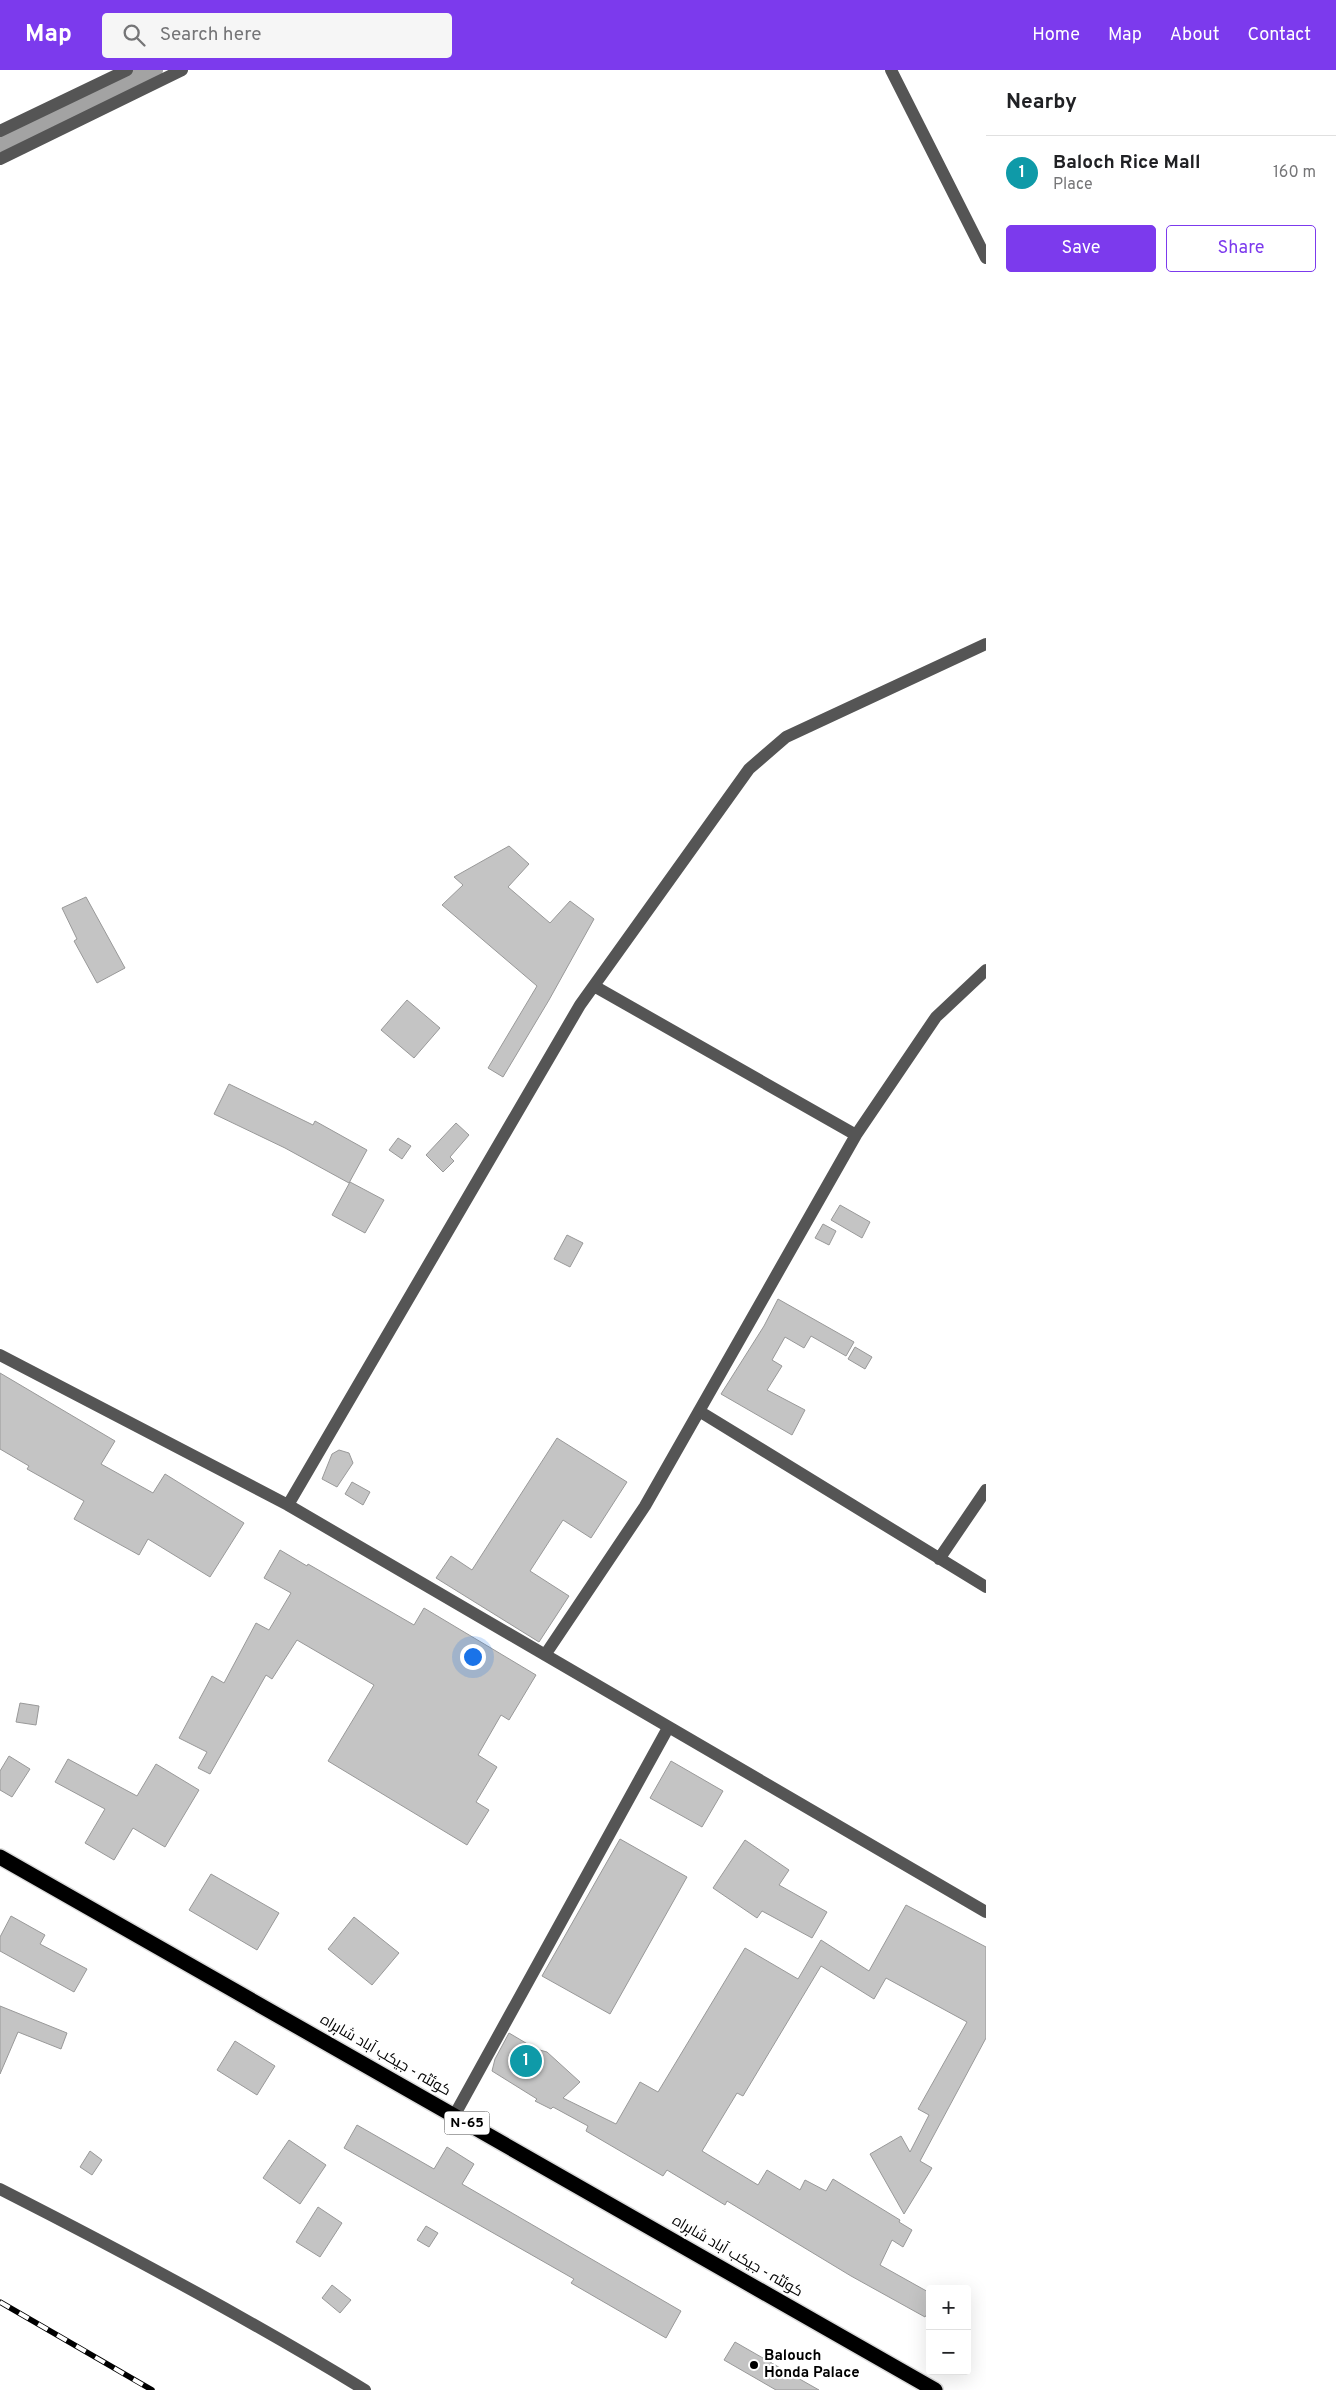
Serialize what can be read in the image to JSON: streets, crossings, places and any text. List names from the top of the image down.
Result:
{
  "streets": {
    "highway": ["کوئٹہ - جیکب آباد شاہراہ", "N-65"]
  },
  "places": ["Balouch Honda Palace"],
  "page": {
    "header": "Map",
    "search": "Search here",
    "nav": [
      "Home",
      "Map",
      "About",
      "Contact"
    ],
    "heading": "Nearby",
    "list": [
      {
        "mark": "1",
        "name": "Baloch Rice Mall",
        "note": "Place",
        "value": "160 m"
      }
    ],
    "buttons": ["Save", "Share"],
    "pins": "1",
    "map_buttons": ["+", "−"]
  }
}
